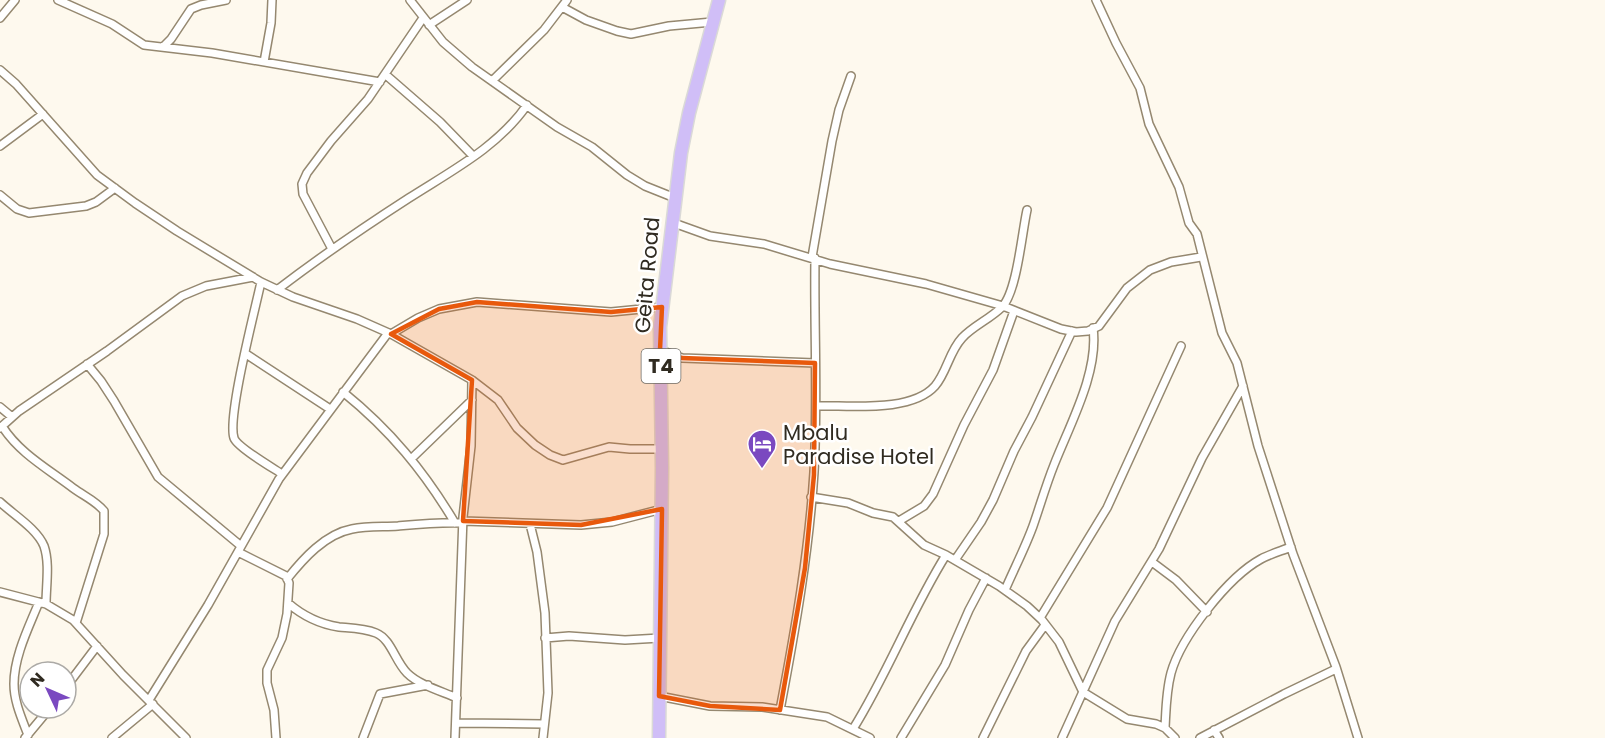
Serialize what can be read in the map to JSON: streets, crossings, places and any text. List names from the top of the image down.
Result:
{
  "streets": {
    "highway": ["Geita Road", "T4"]
  },
  "places": {
    "hotel": ["Mbalu Paradise Hotel"]
  },
  "north": "top left"
}
